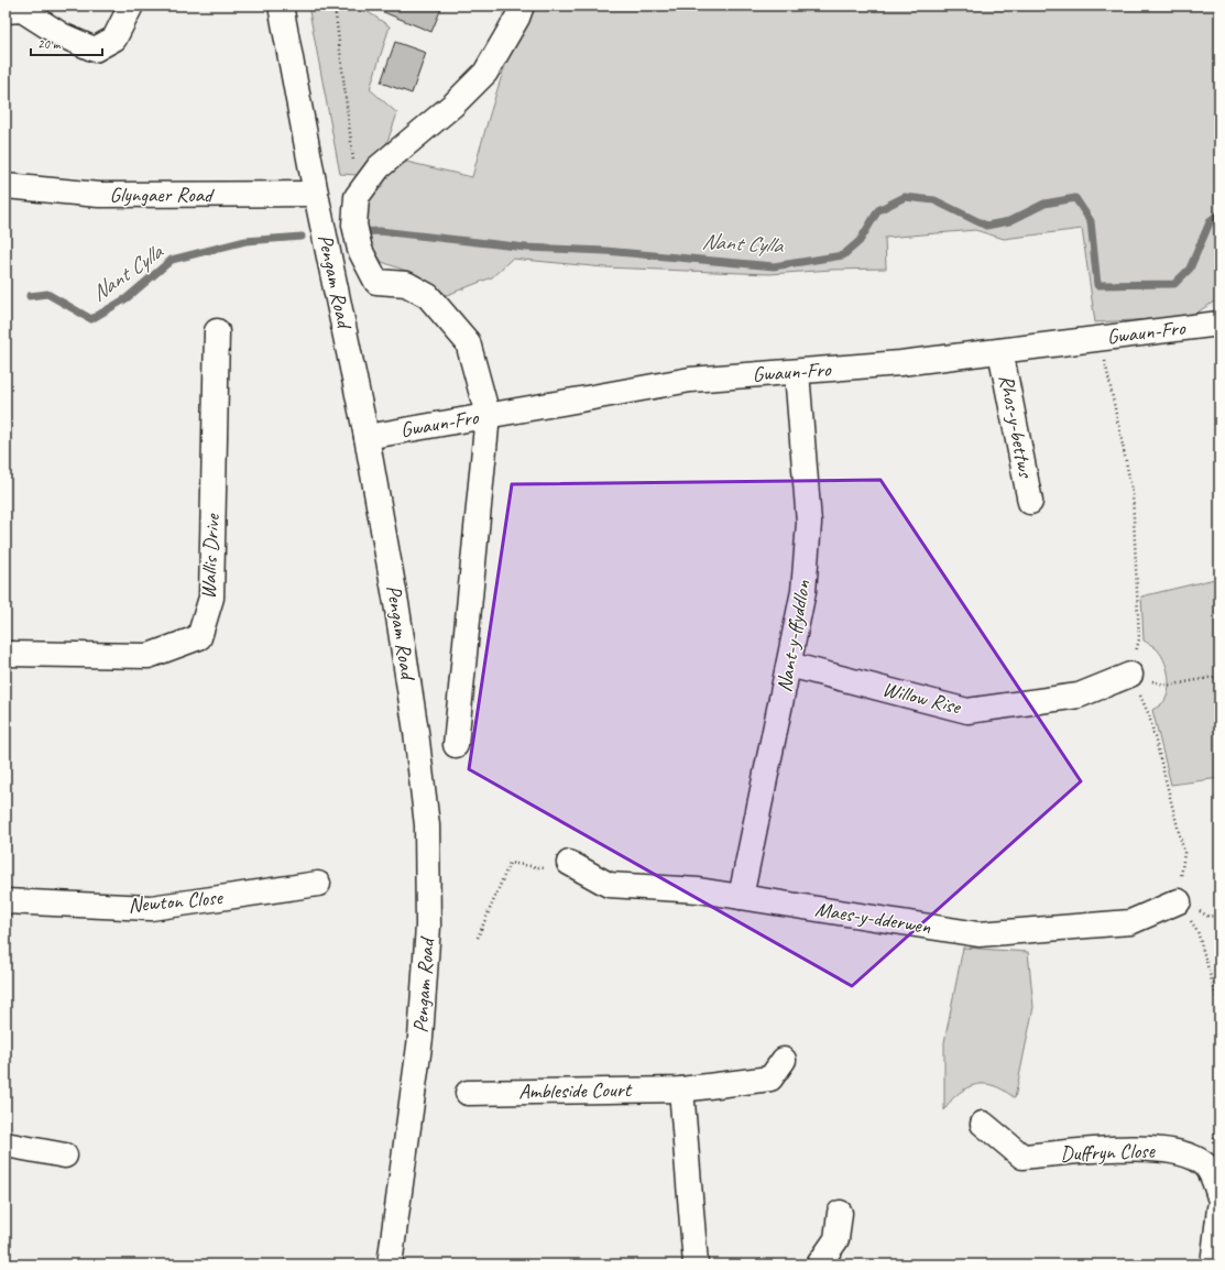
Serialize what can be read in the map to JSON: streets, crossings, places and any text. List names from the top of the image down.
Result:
{
  "streets": {
    "street": [
      "Glyngaer Road",
      "Pengam Road",
      "Gwaun-Fro",
      "Rhos-y-bettws",
      "Wallis Drive",
      "Nant-y-ffyddlon",
      "Willow Rise",
      "Newton Close",
      "Maes-y-dderwen",
      "Ambleside Court",
      "Duffryn Close"
    ]
  },
  "crossings": [
    ["Glyngaer Road", "Pengam Road"],
    ["Pengam Road", "Gwaun-Fro"],
    ["Gwaun-Fro", "Rhos-y-bettws"],
    ["Gwaun-Fro", "Nant-y-ffyddlon"],
    ["Nant-y-ffyddlon", "Willow Rise"],
    ["Nant-y-ffyddlon", "Maes-y-dderwen"]
  ],
  "water": ["Nant Cylla"],
  "scale_bar": "20 m"
}
